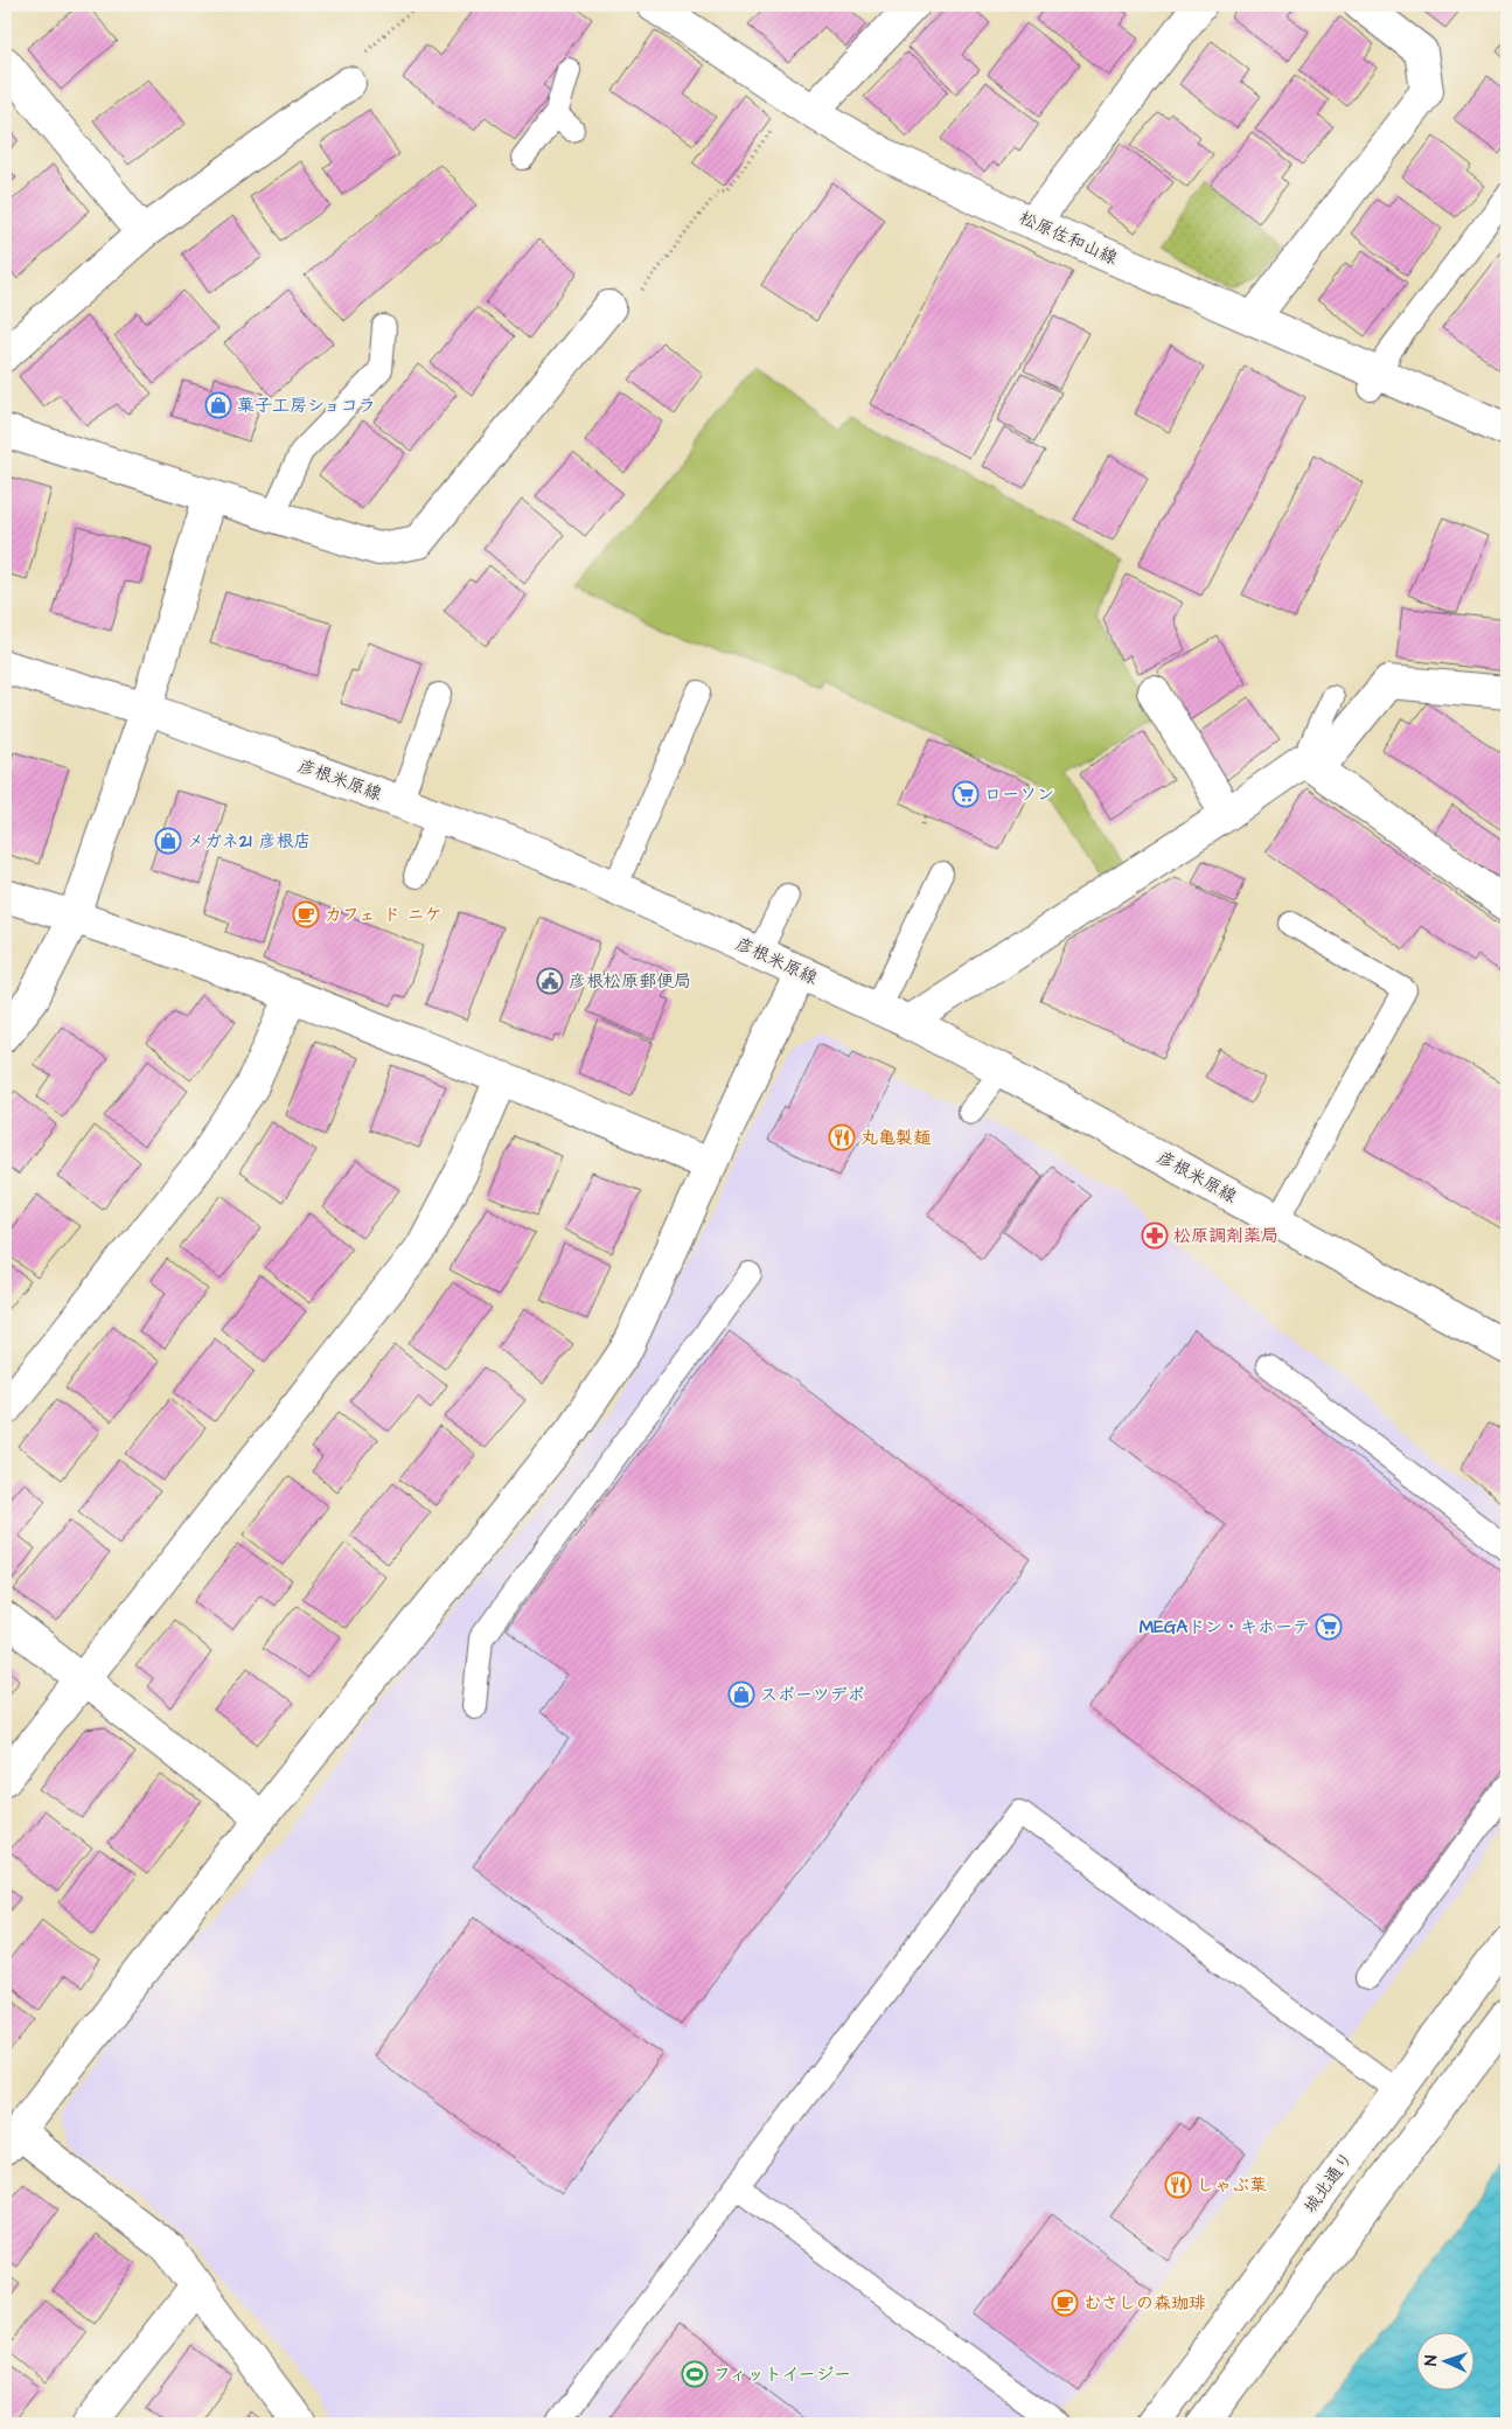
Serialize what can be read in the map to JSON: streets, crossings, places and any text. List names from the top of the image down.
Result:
{
  "streets": {
    "street": ["松原佐和山線", "彦根米原線", "城北通り"]
  },
  "places": {
    "shop": ["菓子工房ショコラ", "メガネ21 彦根店", "スポーツデポ"],
    "supermarket": ["ローソン", "MEGAドン・キホーテ"],
    "cafe": ["カフェ ド ニケ", "むさしの森珈琲"],
    "public building": ["彦根松原郵便局"],
    "restaurant": ["丸亀製麺", "しゃぶ葉"],
    "pharmacy": ["松原調剤薬局"],
    "sports": ["フィットイージー"]
  },
  "north": "left"
}
